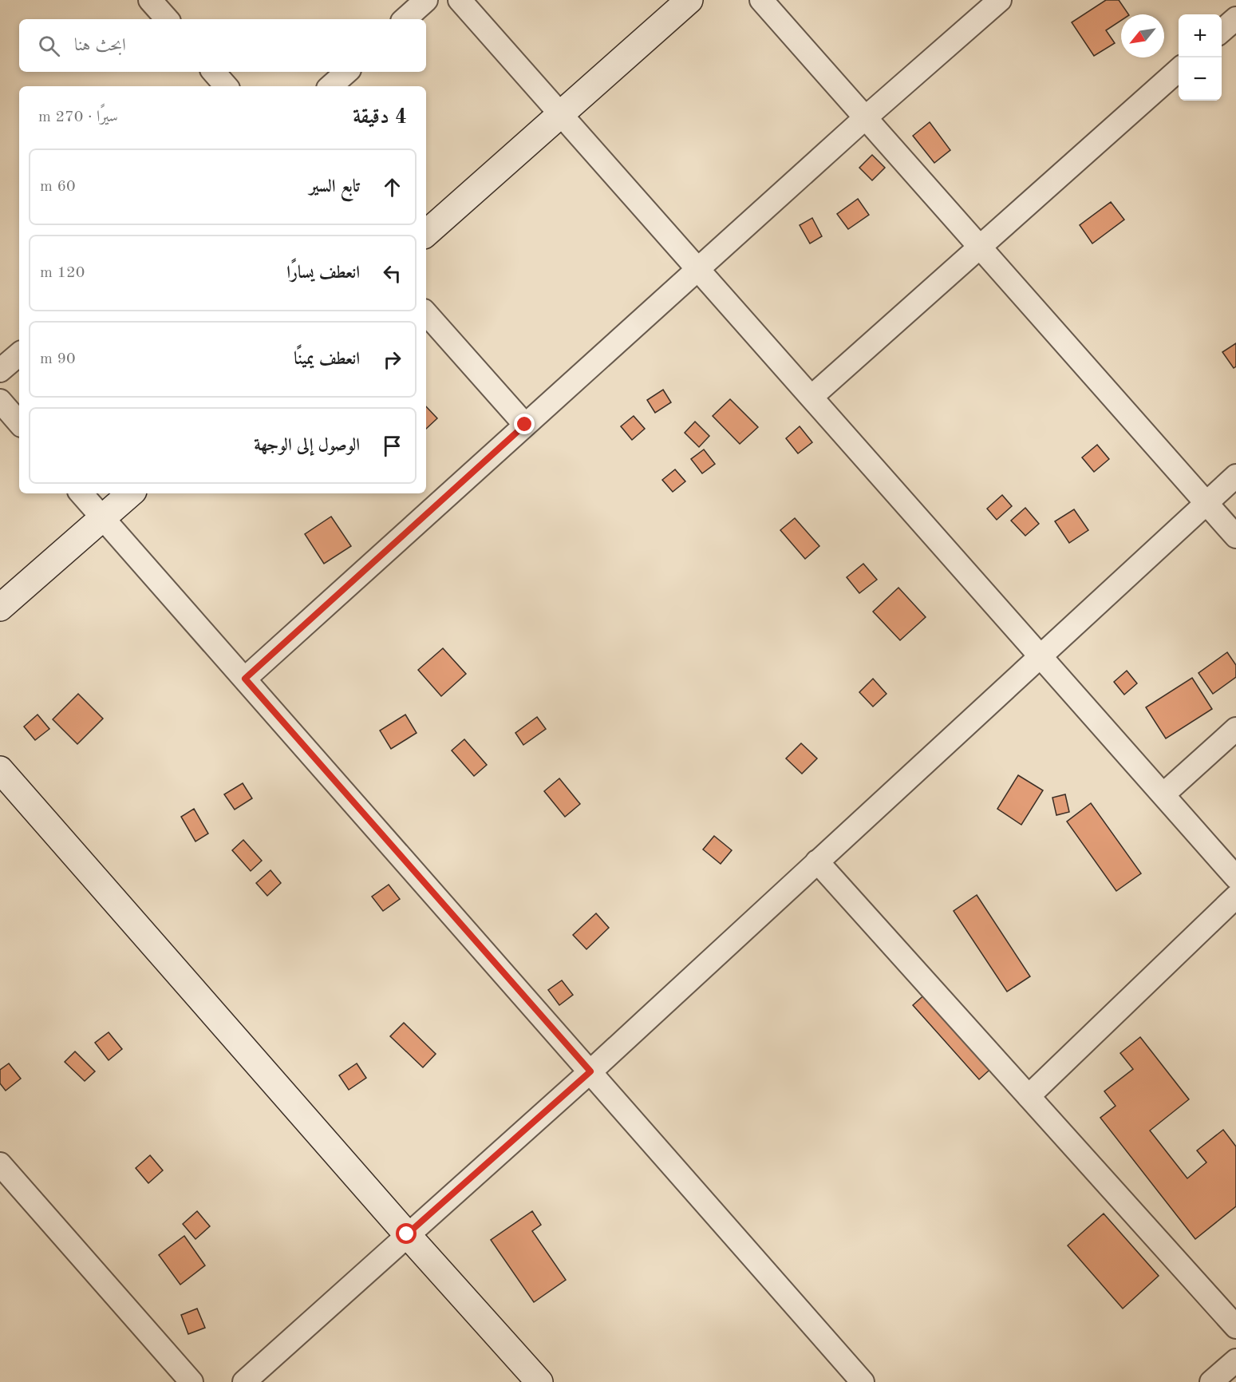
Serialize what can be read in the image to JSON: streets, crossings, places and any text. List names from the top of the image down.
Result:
{
  "north": "bottom left",
  "page": {
    "map_buttons": ["+", "−"],
    "search": "ابحث هنا",
    "heading": ["4 دقيقة", "سيرًا · 270 m"],
    "list": [
      ["تابع السير", "60 m"],
      ["انعطف يسارًا", "120 m"],
      ["انعطف يمينًا", "90 m"],
      "الوصول إلى الوجهة"
    ]
  }
}
